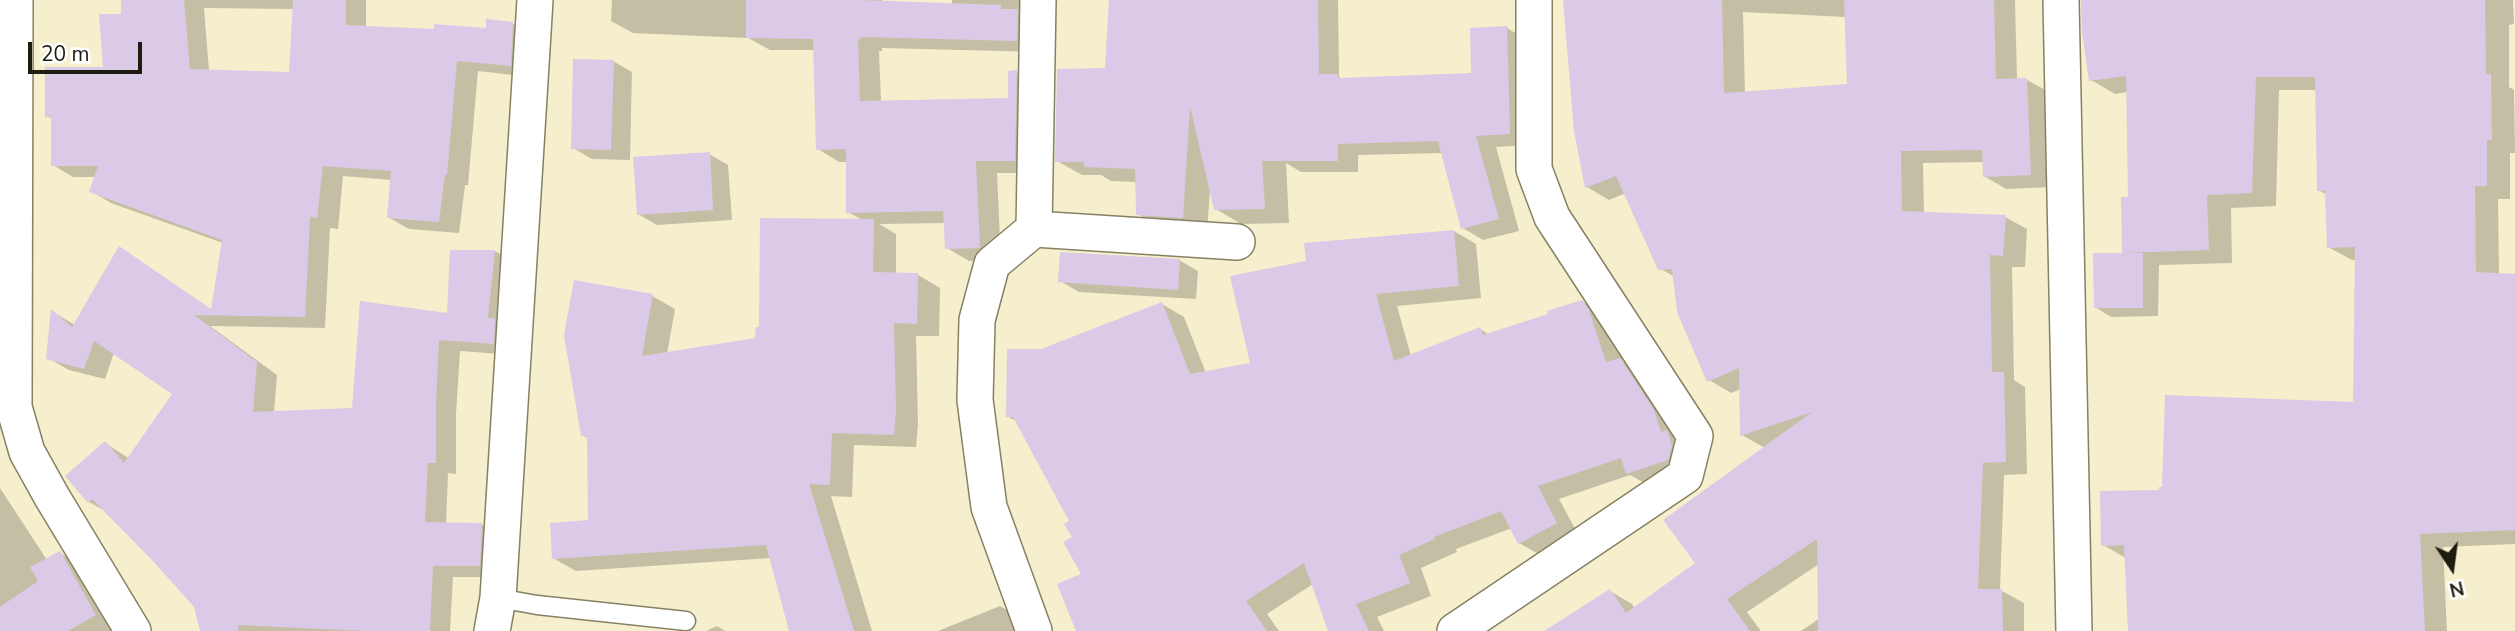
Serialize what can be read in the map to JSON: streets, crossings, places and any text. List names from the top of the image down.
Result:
{
  "scale_bar": "20 m",
  "north": "bottom"
}
